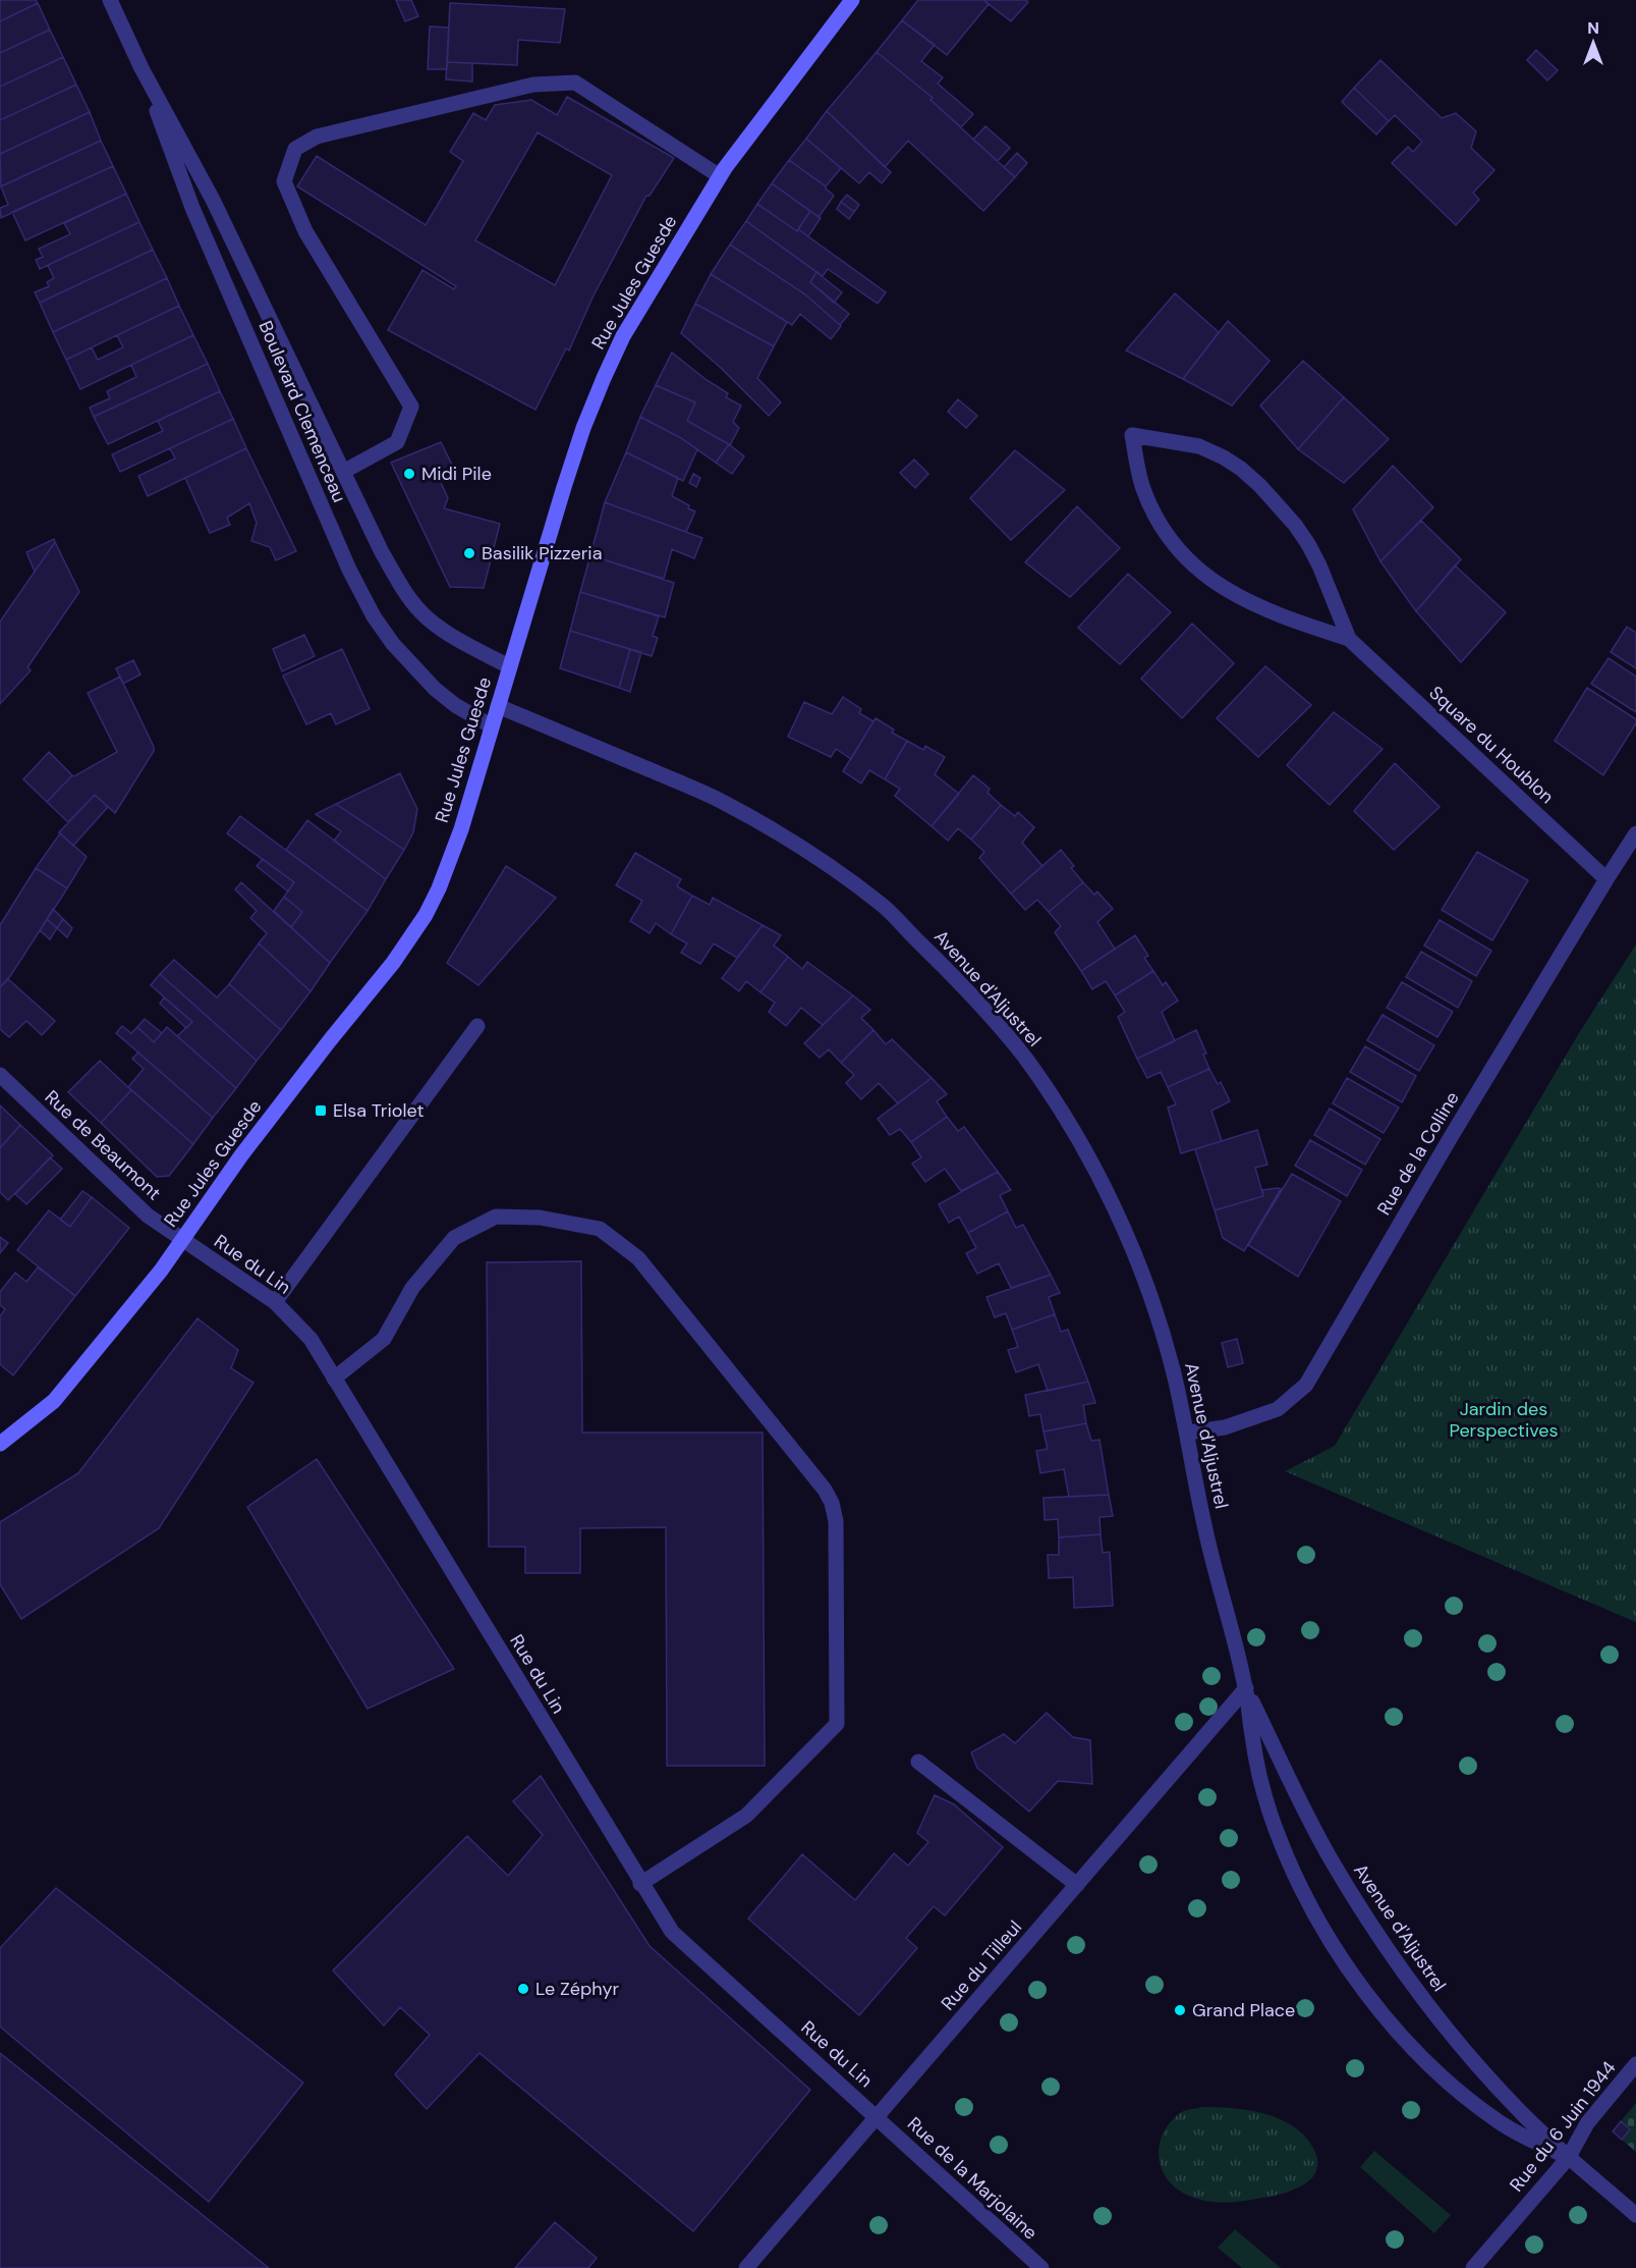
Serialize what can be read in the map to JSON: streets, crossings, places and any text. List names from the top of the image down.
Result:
{
  "streets": {
    "main road": ["Rue Jules Guesde"],
    "street": [
      "Boulevard Clemenceau",
      "Square du Houblon",
      "Avenue d'Aljustrel",
      "Rue de Beaumont",
      "Rue de la Colline",
      "Rue du Lin",
      "Rue du Tilleul",
      "Rue du 6 Juin 1944",
      "Rue de la Marjolaine"
    ]
  },
  "crossings": [
    ["Rue Jules Guesde", "Boulevard Clemenceau"],
    ["Rue Jules Guesde", "Avenue d'Aljustrel"],
    ["Rue Jules Guesde", "Rue de Beaumont"],
    ["Rue Jules Guesde", "Rue du Lin"],
    ["Square du Houblon", "Rue de la Colline"],
    ["Avenue d'Aljustrel", "Rue de la Colline"],
    ["Avenue d'Aljustrel", "Rue du Tilleul"],
    ["Avenue d'Aljustrel", "Rue du 6 Juin 1944"],
    ["Rue de Beaumont", "Rue du Lin"],
    ["Rue du Lin", "Rue du Tilleul"],
    ["Rue du Lin", "Rue de la Marjolaine"],
    ["Rue du Tilleul", "Rue de la Marjolaine"]
  ],
  "parks": ["Jardin des Perspectives"],
  "places": {
    "other": [
      "Midi Pile",
      "Basilik Pizzeria",
      "Le Zéphyr",
      "Grand Place"
    ],
    "transit": ["Elsa Triolet"]
  },
  "north": "top"
}
